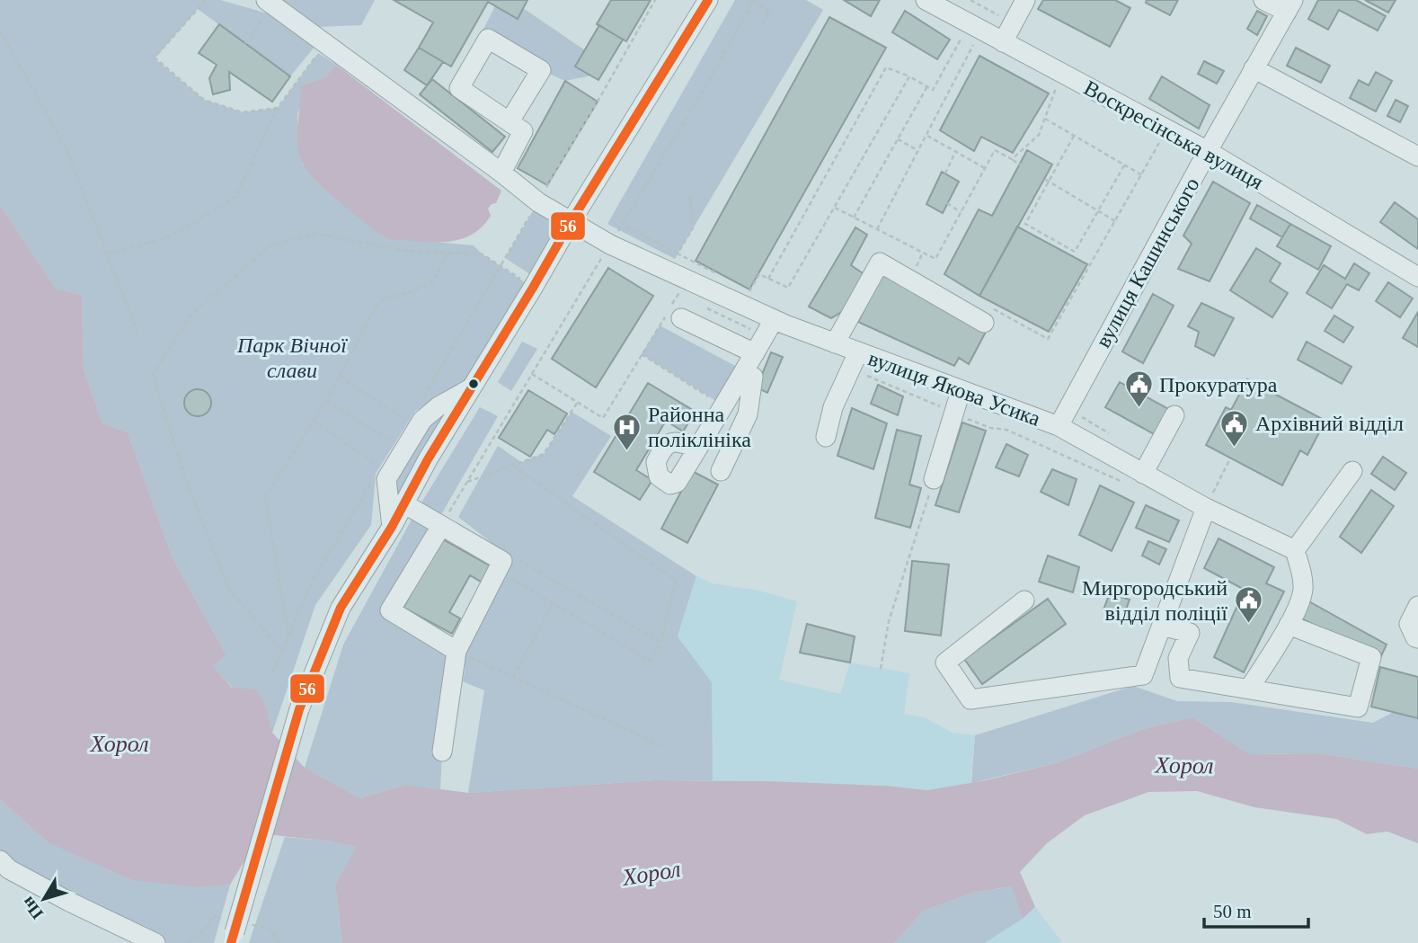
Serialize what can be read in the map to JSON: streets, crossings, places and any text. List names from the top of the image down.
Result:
{
  "streets": {
    "street": ["Воскресінська вулиця", "вулиця Кашинського", "вулиця Якова Усика"]
  },
  "crossings": [
    ["Воскресінська вулиця", "вулиця Кашинського"],
    ["вулиця Кашинського", "вулиця Якова Усика"]
  ],
  "water": ["Хорол"],
  "parks": ["Парк Вічної слави"],
  "places": {
    "public building": ["Прокуратура", "Архівний відділ", "Миргородський відділ поліції"],
    "hospital": ["Районна поліклініка"]
  },
  "lines": ["transit line 56"],
  "scale_bar": "50 m",
  "north": "bottom left"
}
